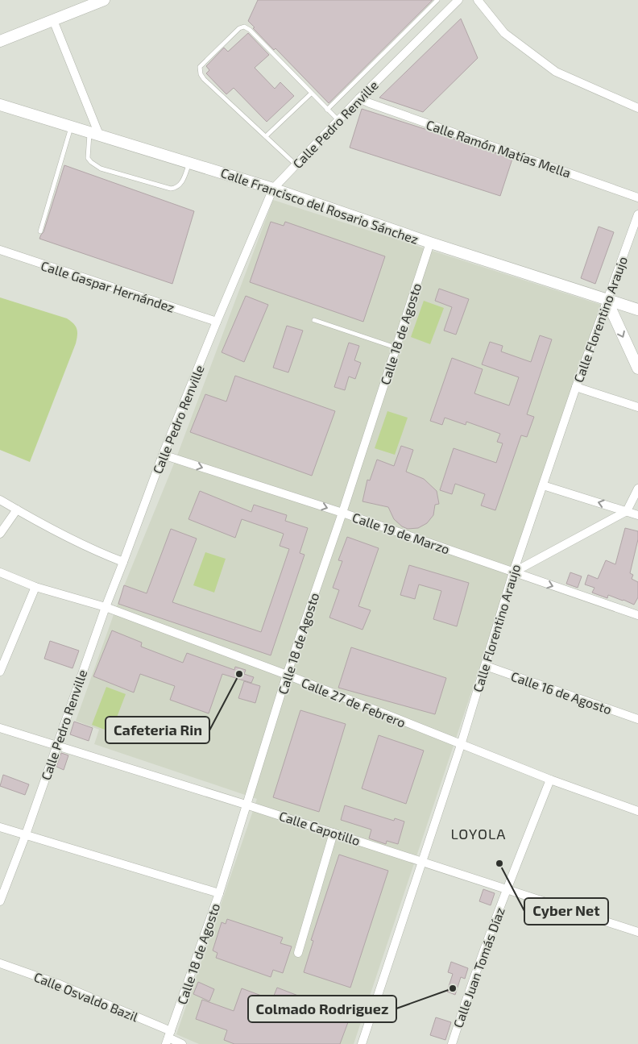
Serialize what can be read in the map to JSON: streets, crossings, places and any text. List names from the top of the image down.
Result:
{
  "streets": {
    "street": [
      "Calle Pedro Renville",
      "Calle Ramón Matías Mella",
      "Calle Francisco del Rosario Sánchez",
      "Calle Gaspar Hernández",
      "Calle Florentino Araujo",
      "Calle 18 de Agosto",
      "Calle 19 de Marzo",
      "Calle 16 de Agosto",
      "Calle 27 de Febrero",
      "Calle Capotillo",
      "Calle Juan Tomás Díaz",
      "Calle Osvaldo Bazil"
    ]
  },
  "crossings": [
    ["Calle Pedro Renville", "Calle Ramón Matías Mella"],
    ["Calle Pedro Renville", "Calle Francisco del Rosario Sánchez"],
    ["Calle Pedro Renville", "Calle Gaspar Hernández"],
    ["Calle Pedro Renville", "Calle 19 de Marzo"],
    ["Calle Pedro Renville", "Calle 27 de Febrero"],
    ["Calle Pedro Renville", "Calle Capotillo"],
    ["Calle Francisco del Rosario Sánchez", "Calle Florentino Araujo"],
    ["Calle Francisco del Rosario Sánchez", "Calle 18 de Agosto"],
    ["Calle Florentino Araujo", "Calle 19 de Marzo"],
    ["Calle Florentino Araujo", "Calle 16 de Agosto"],
    ["Calle Florentino Araujo", "Calle 27 de Febrero"],
    ["Calle Florentino Araujo", "Calle Capotillo"],
    ["Calle 18 de Agosto", "Calle 19 de Marzo"],
    ["Calle 18 de Agosto", "Calle 27 de Febrero"],
    ["Calle 18 de Agosto", "Calle Capotillo"],
    ["Calle 18 de Agosto", "Calle Osvaldo Bazil"],
    ["Calle 27 de Febrero", "Calle Juan Tomás Díaz"],
    ["Calle Capotillo", "Calle Juan Tomás Díaz"]
  ],
  "one_way": ["Calle 19 de Marzo"],
  "districts": ["LOYOLA"],
  "places": ["Cafeteria Rin", "Cyber Net", "Colmado Rodriguez"]
}
